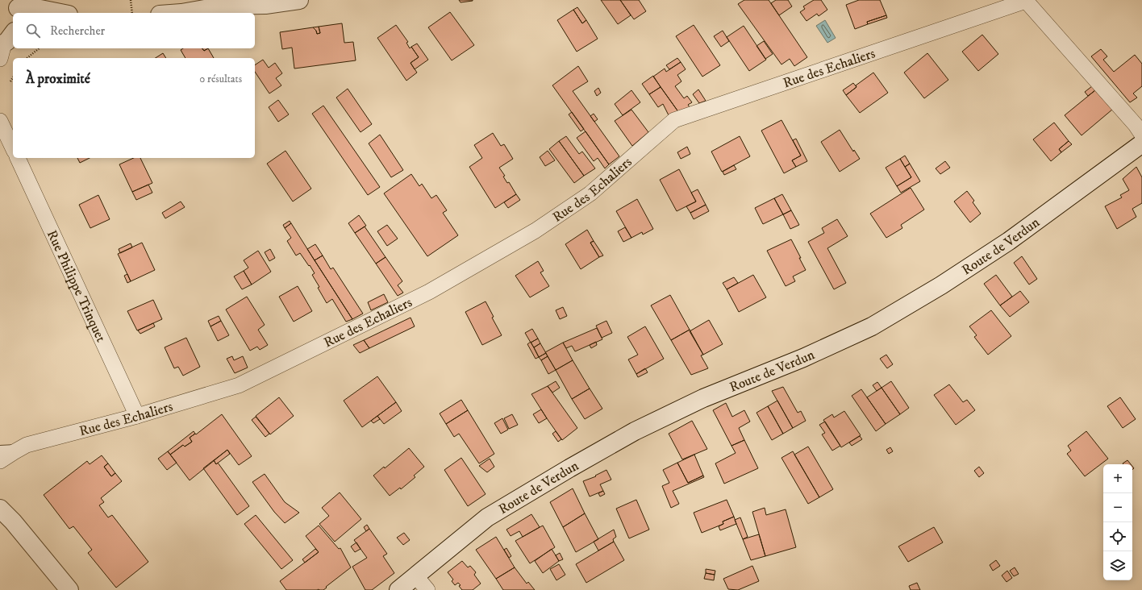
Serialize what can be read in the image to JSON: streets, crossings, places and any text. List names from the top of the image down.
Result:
{
  "streets": {
    "main road": ["Route de Verdun"],
    "street": ["Rue des Echaliers", "Rue Philippe Trinquet"]
  },
  "crossings": [
    ["Rue des Echaliers", "Rue Philippe Trinquet"]
  ],
  "page": {
    "search": "Rechercher",
    "heading": ["À proximité", "0 résultats"],
    "map_buttons": ["+", "−"]
  }
}
